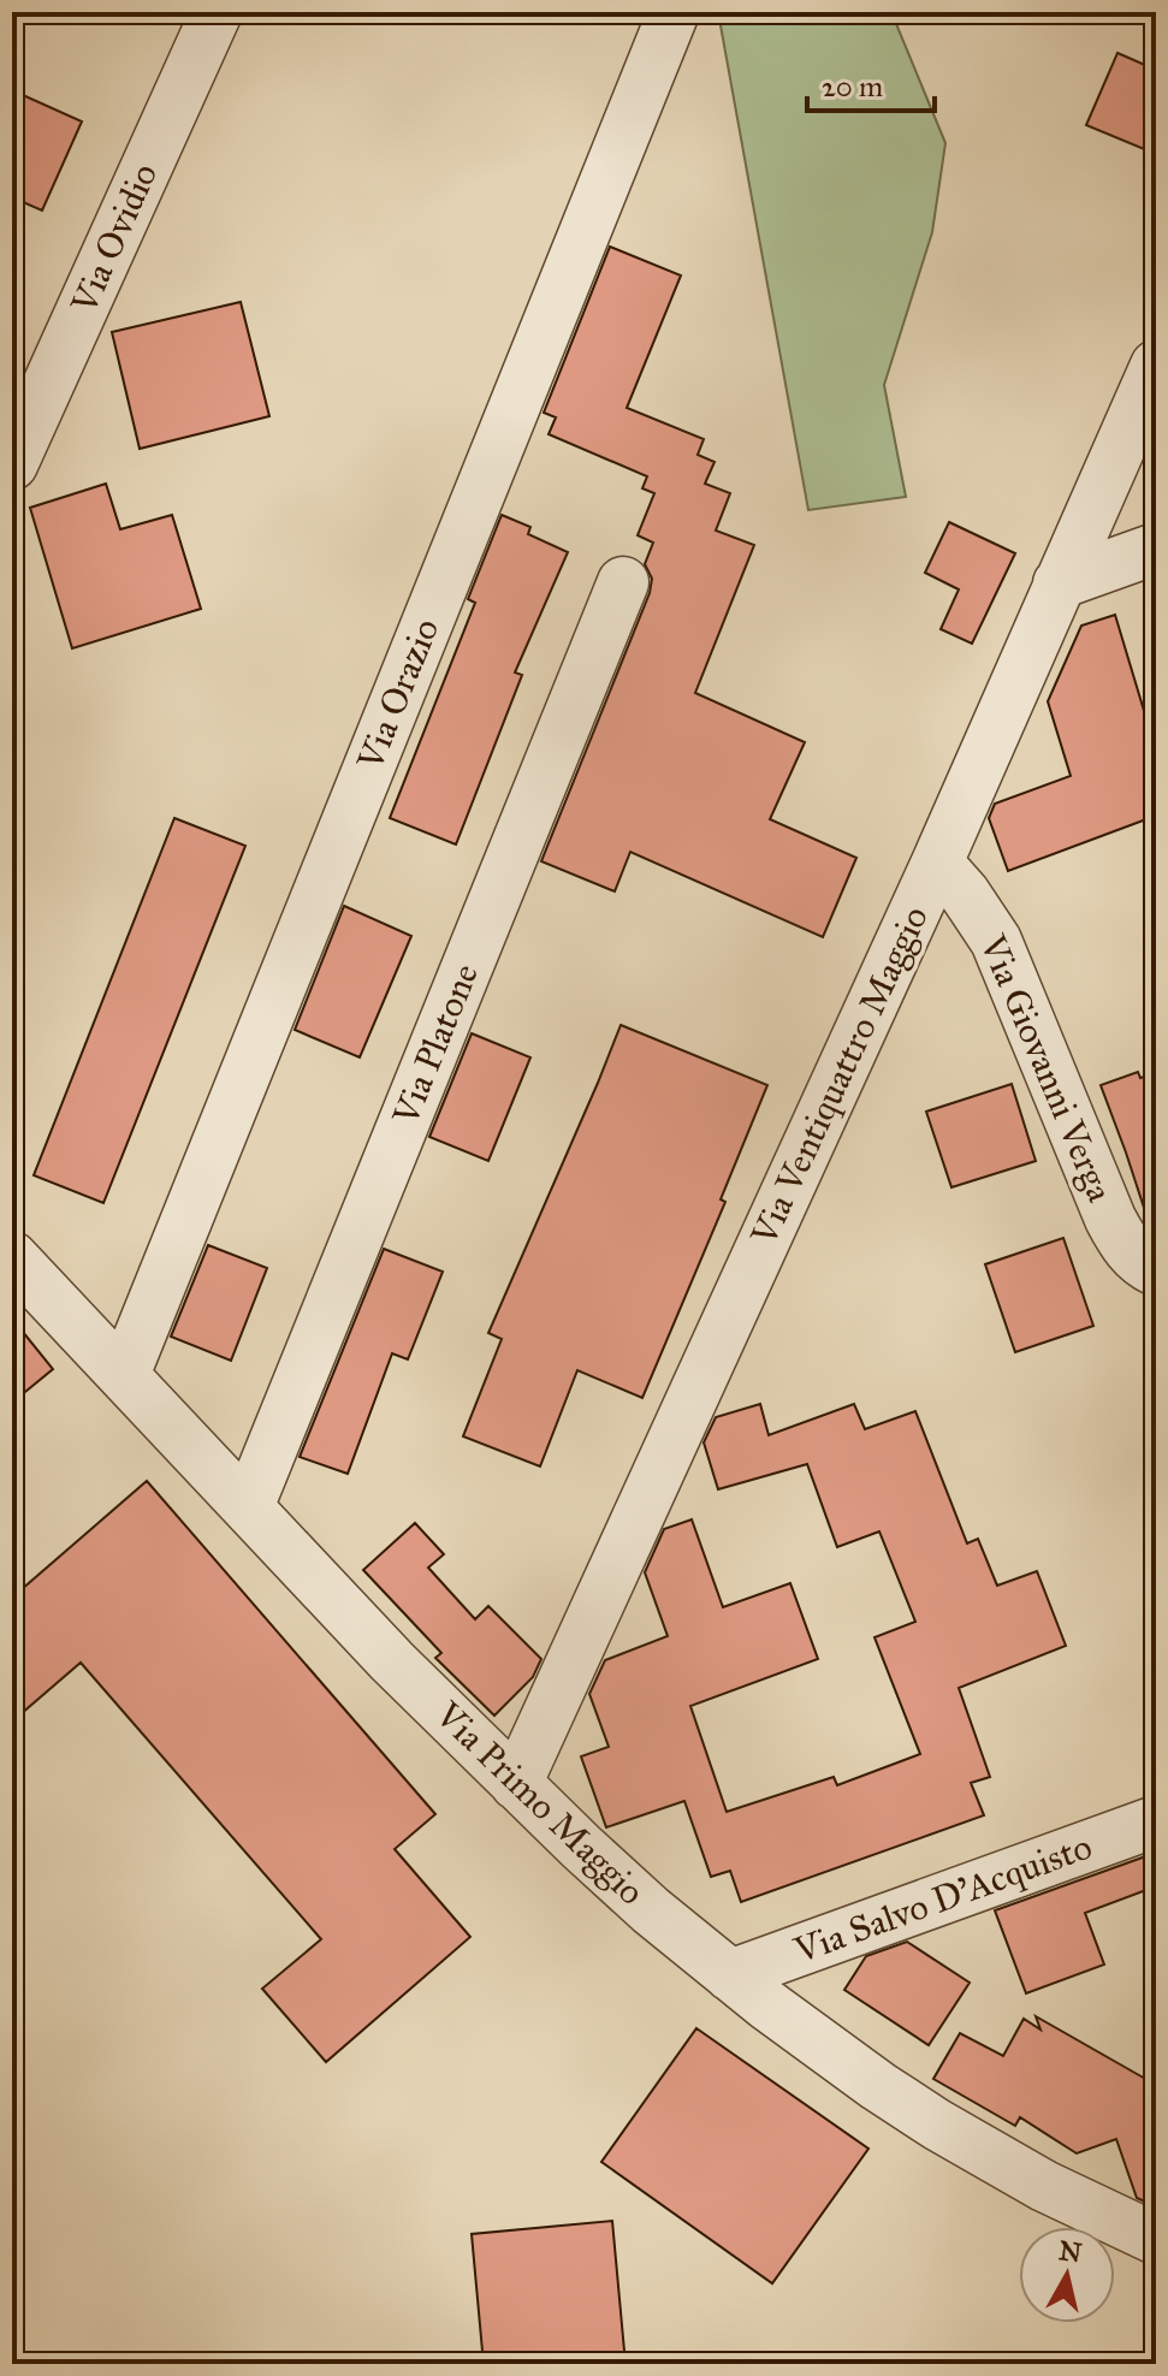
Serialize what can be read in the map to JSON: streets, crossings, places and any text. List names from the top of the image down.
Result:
{
  "streets": {
    "street": [
      "Via Ovidio",
      "Via Orazio",
      "Via Platone",
      "Via Giovanni Verga",
      "Via Ventiquattro Maggio",
      "Via Primo Maggio",
      "Via Salvo D'Acquisto"
    ]
  },
  "crossings": [
    ["Via Orazio", "Via Primo Maggio"],
    ["Via Platone", "Via Primo Maggio"],
    ["Via Giovanni Verga", "Via Ventiquattro Maggio"],
    ["Via Ventiquattro Maggio", "Via Primo Maggio"],
    ["Via Primo Maggio", "Via Salvo D'Acquisto"]
  ],
  "scale_bar": "20 m",
  "north": "top"
}
